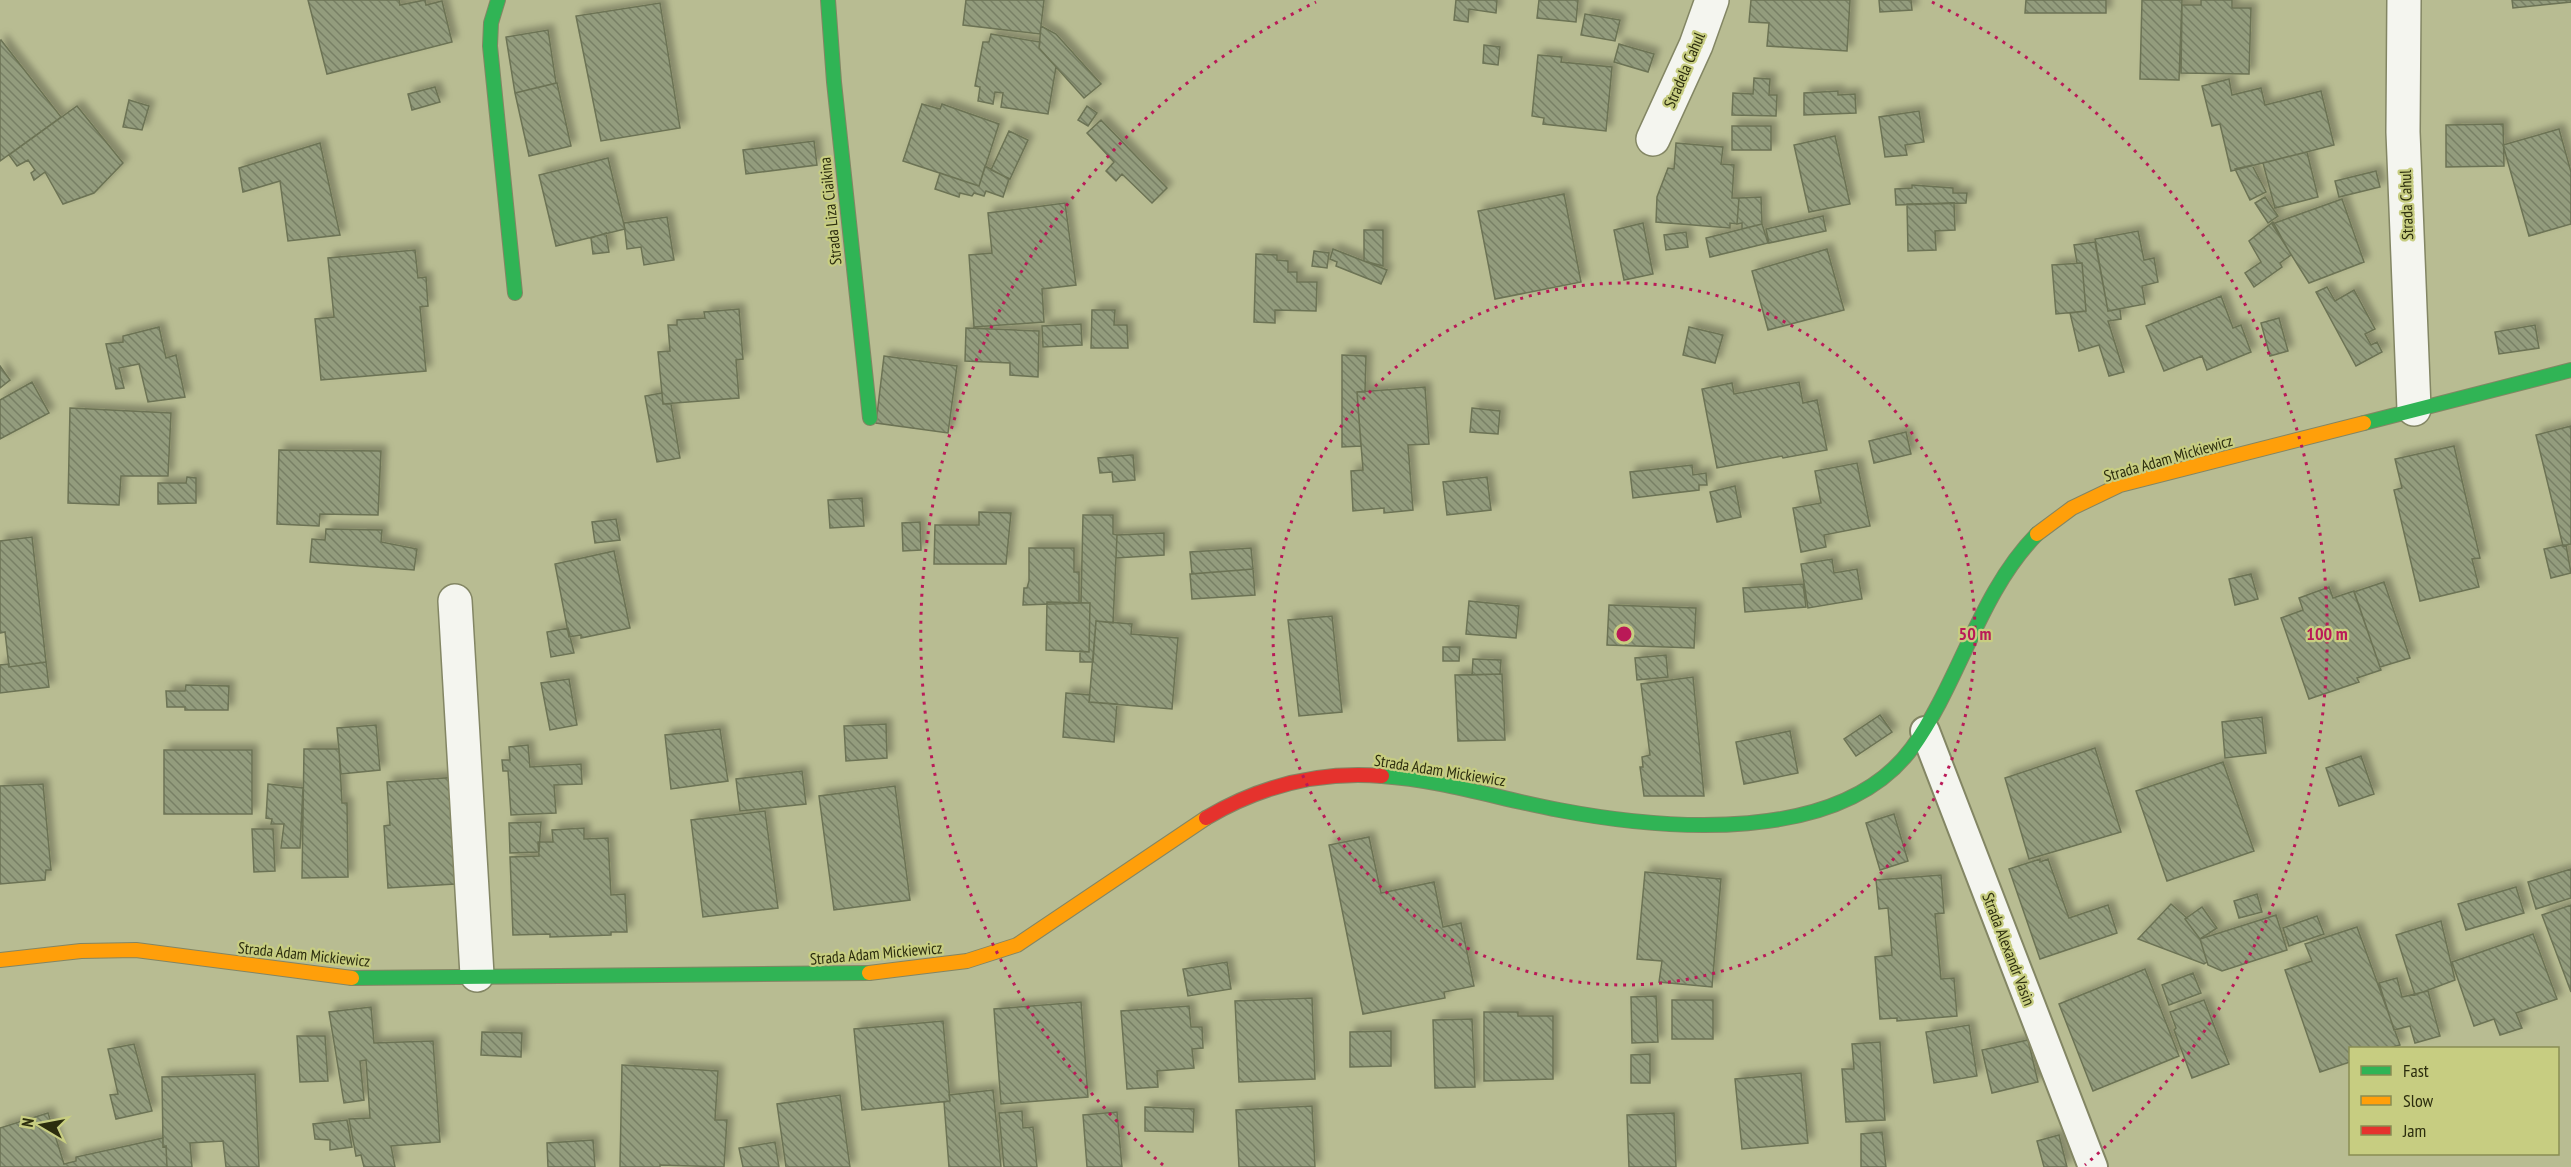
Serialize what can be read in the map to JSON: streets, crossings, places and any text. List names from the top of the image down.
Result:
{
  "streets": {
    "street": [
      "Stradela Cahul",
      "Strada Cahul",
      "Strada Liza Ciaikina",
      "Strada Adam Mickiewicz"
    ],
    "lane": ["Strada Alexandr Vasin"]
  },
  "crossings": [
    ["Strada Cahul", "Strada Adam Mickiewicz"],
    ["Strada Adam Mickiewicz", "Strada Alexandr Vasin"]
  ],
  "legend": ["Fast", "Slow", "Jam"],
  "north": "left",
  "rings": ["50 m", "100 m"]
}
